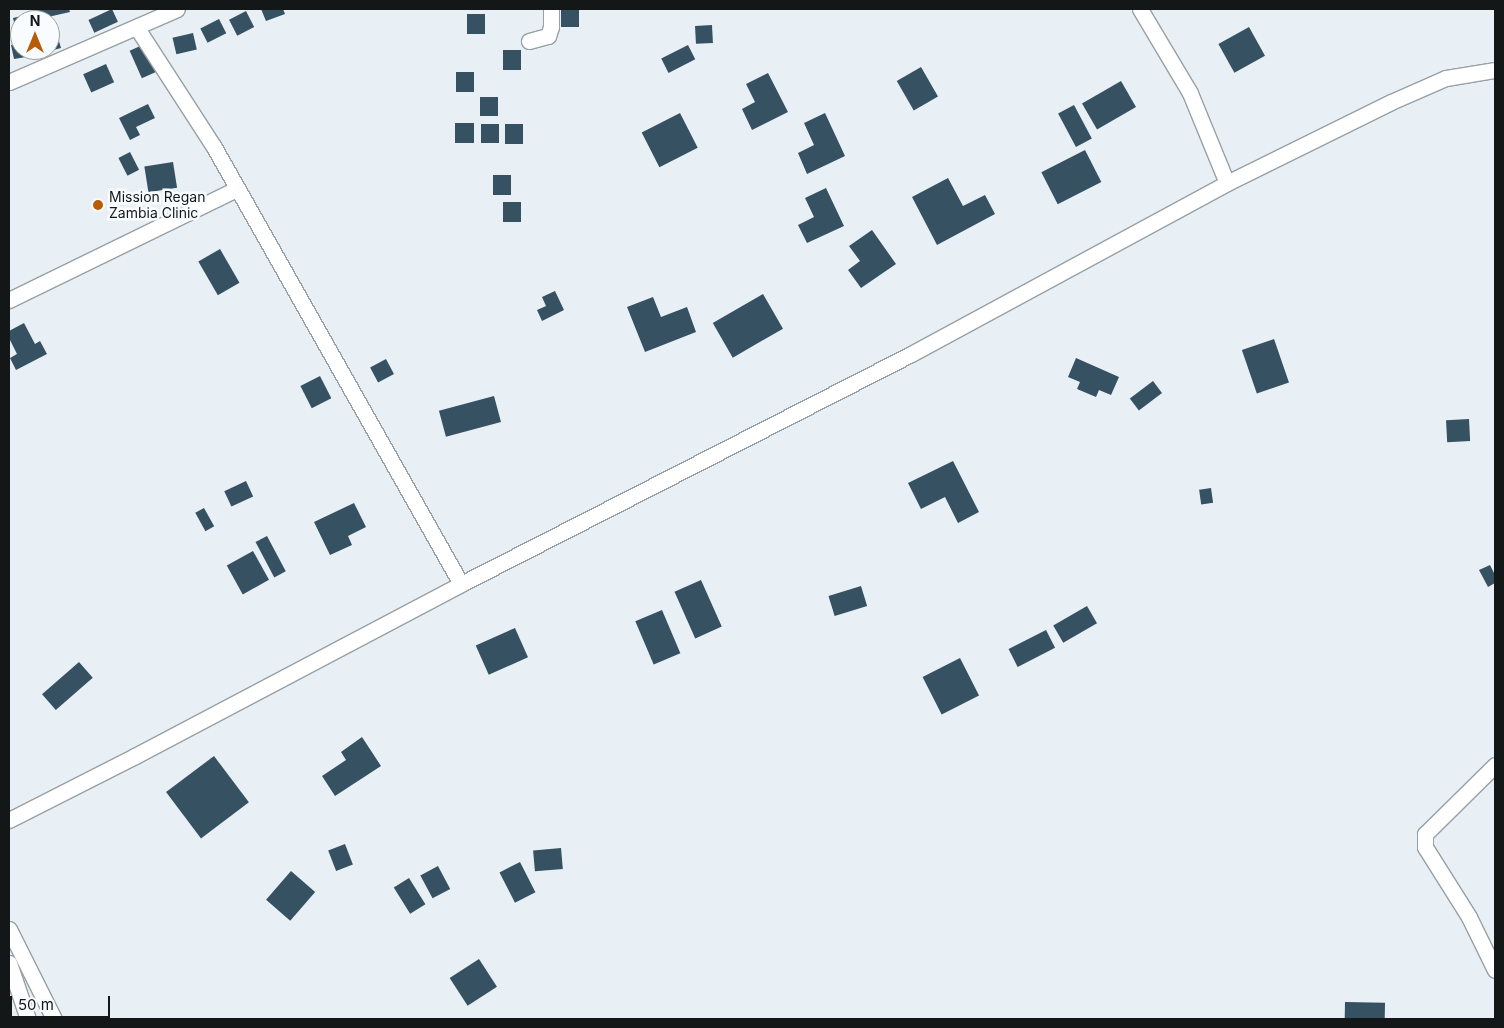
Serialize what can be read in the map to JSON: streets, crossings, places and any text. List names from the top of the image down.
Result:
{
  "places": ["Mission Regan Zambia Clinic"],
  "scale_bar": "50 m",
  "north": "top"
}
